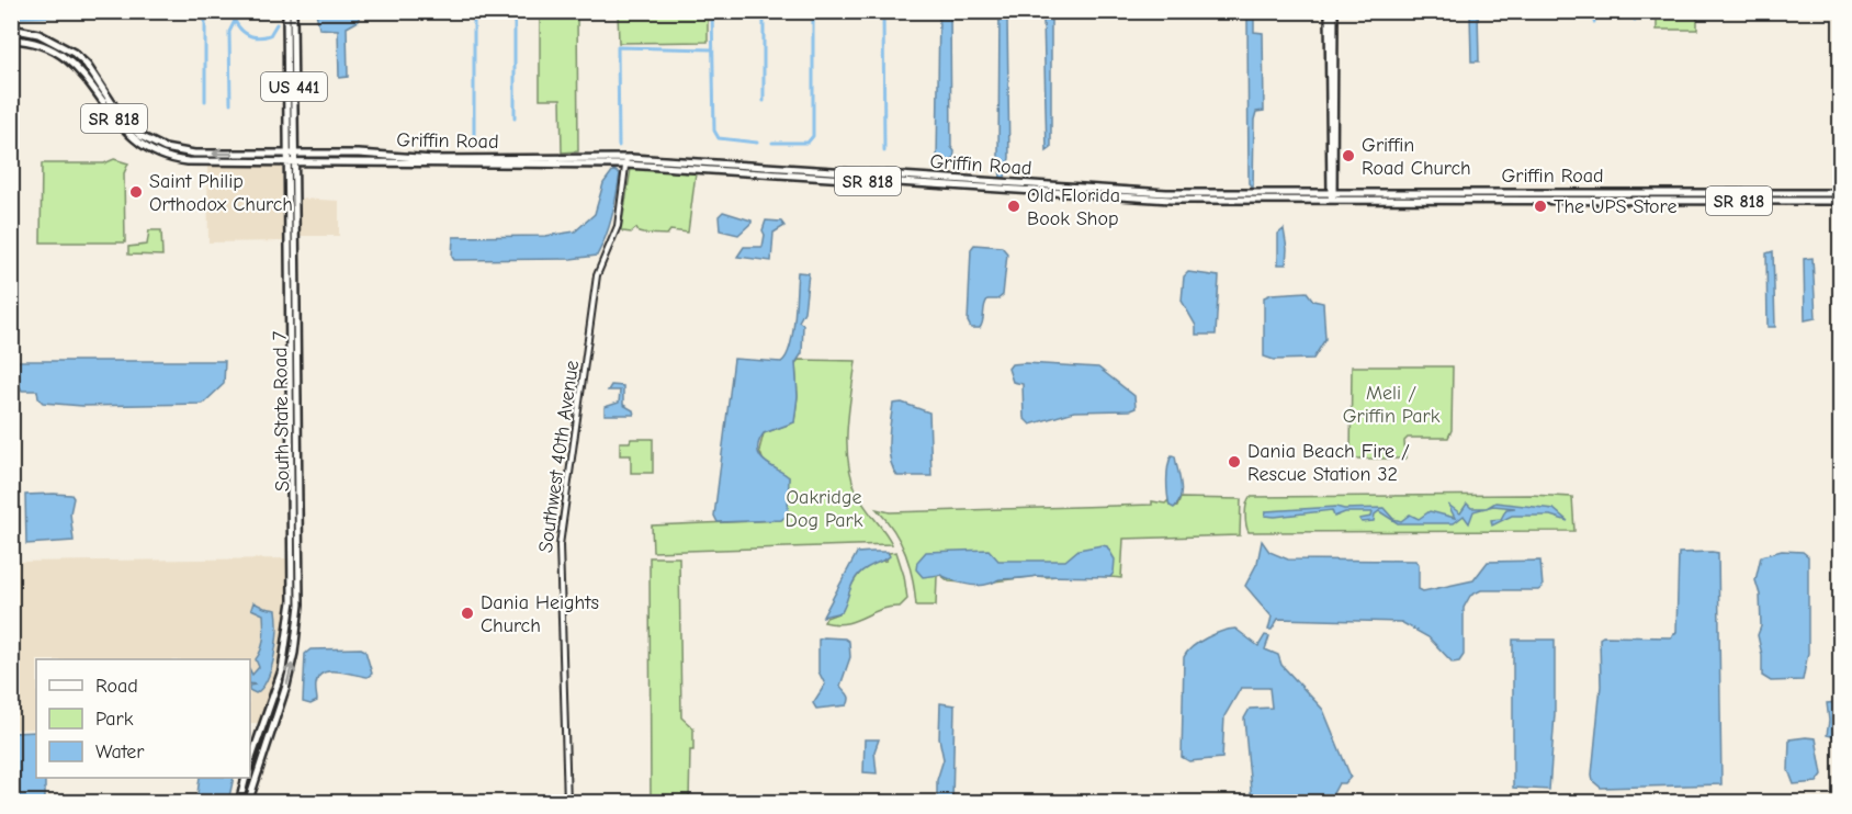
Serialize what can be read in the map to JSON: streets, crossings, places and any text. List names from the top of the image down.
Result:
{
  "streets": {
    "main road": [
      "US 441",
      "SR 818",
      "Griffin Road",
      "South State Road 7"
    ],
    "street": ["Southwest 40th Avenue"]
  },
  "crossings": [
    ["Griffin Road", "South State Road 7"],
    ["Griffin Road", "Southwest 40th Avenue"]
  ],
  "parks": ["Meli / Griffin Park", "Oakridge Dog Park"],
  "places": [
    "Griffin Road Church",
    "Saint Philip Orthodox Church",
    "Old Florida Book Shop",
    "The UPS Store",
    "Dania Beach Fire / Rescue Station 32",
    "Dania Heights Church"
  ],
  "legend": ["Road", "Park", "Water"]
}
